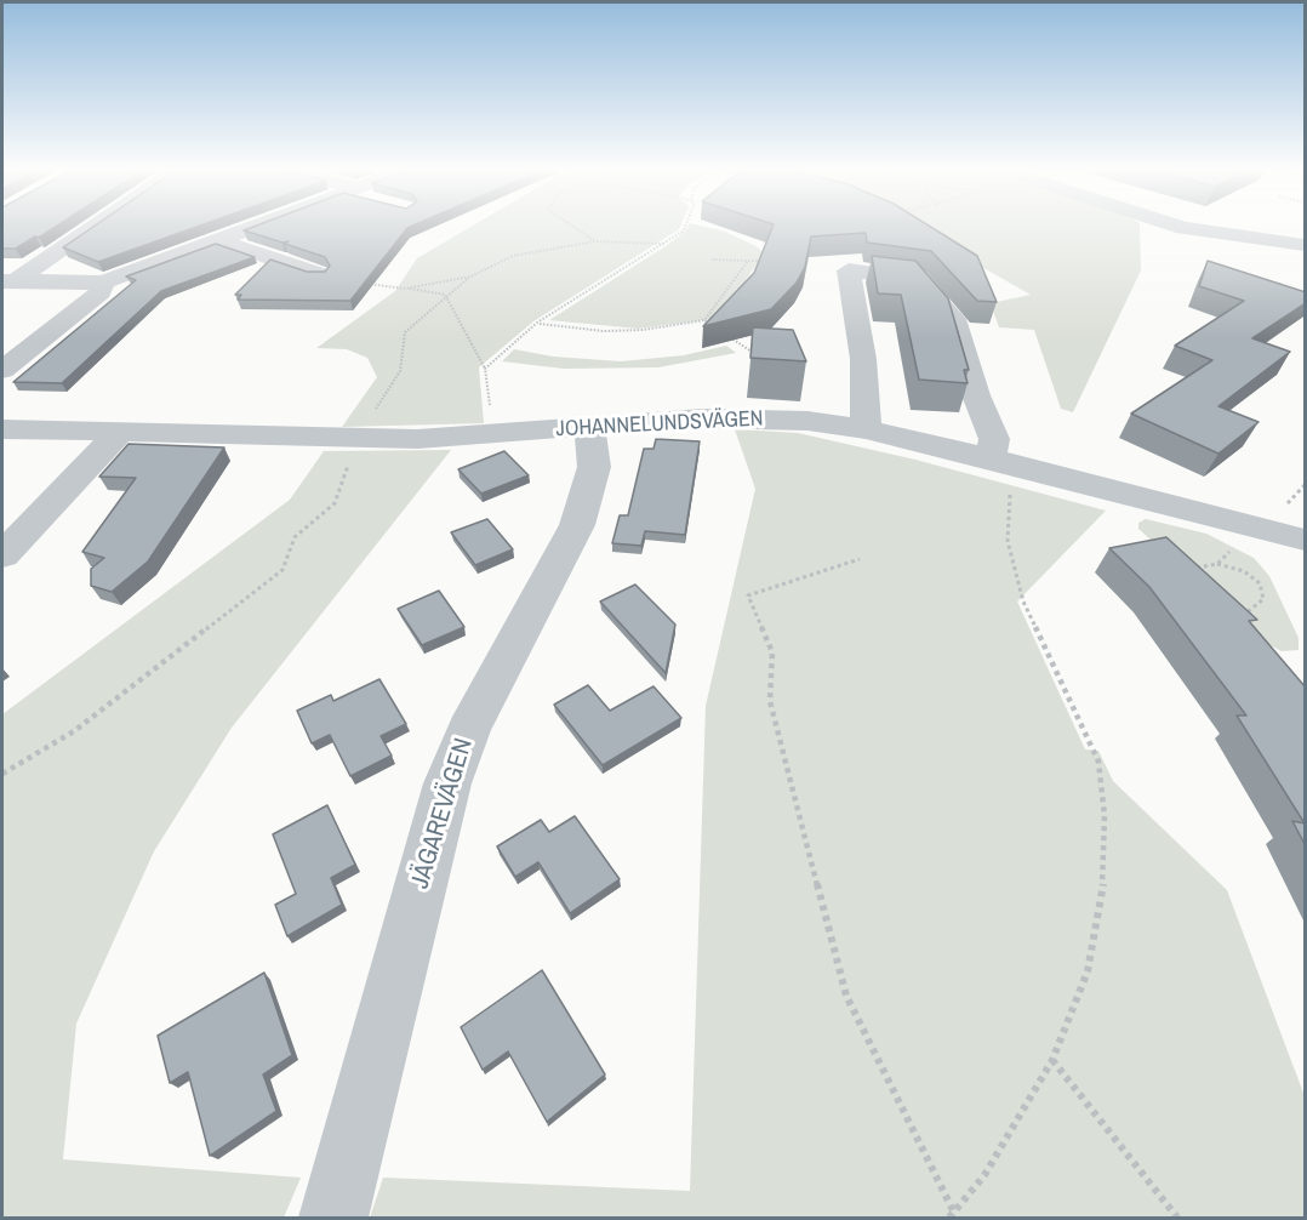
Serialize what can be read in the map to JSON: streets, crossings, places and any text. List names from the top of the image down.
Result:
{
  "streets": {
    "street": ["JOHANNELUNDSVÄGEN", "JÄGAREVÄGEN"]
  },
  "crossings": [
    ["JOHANNELUNDSVÄGEN", "JÄGAREVÄGEN"]
  ]
}
